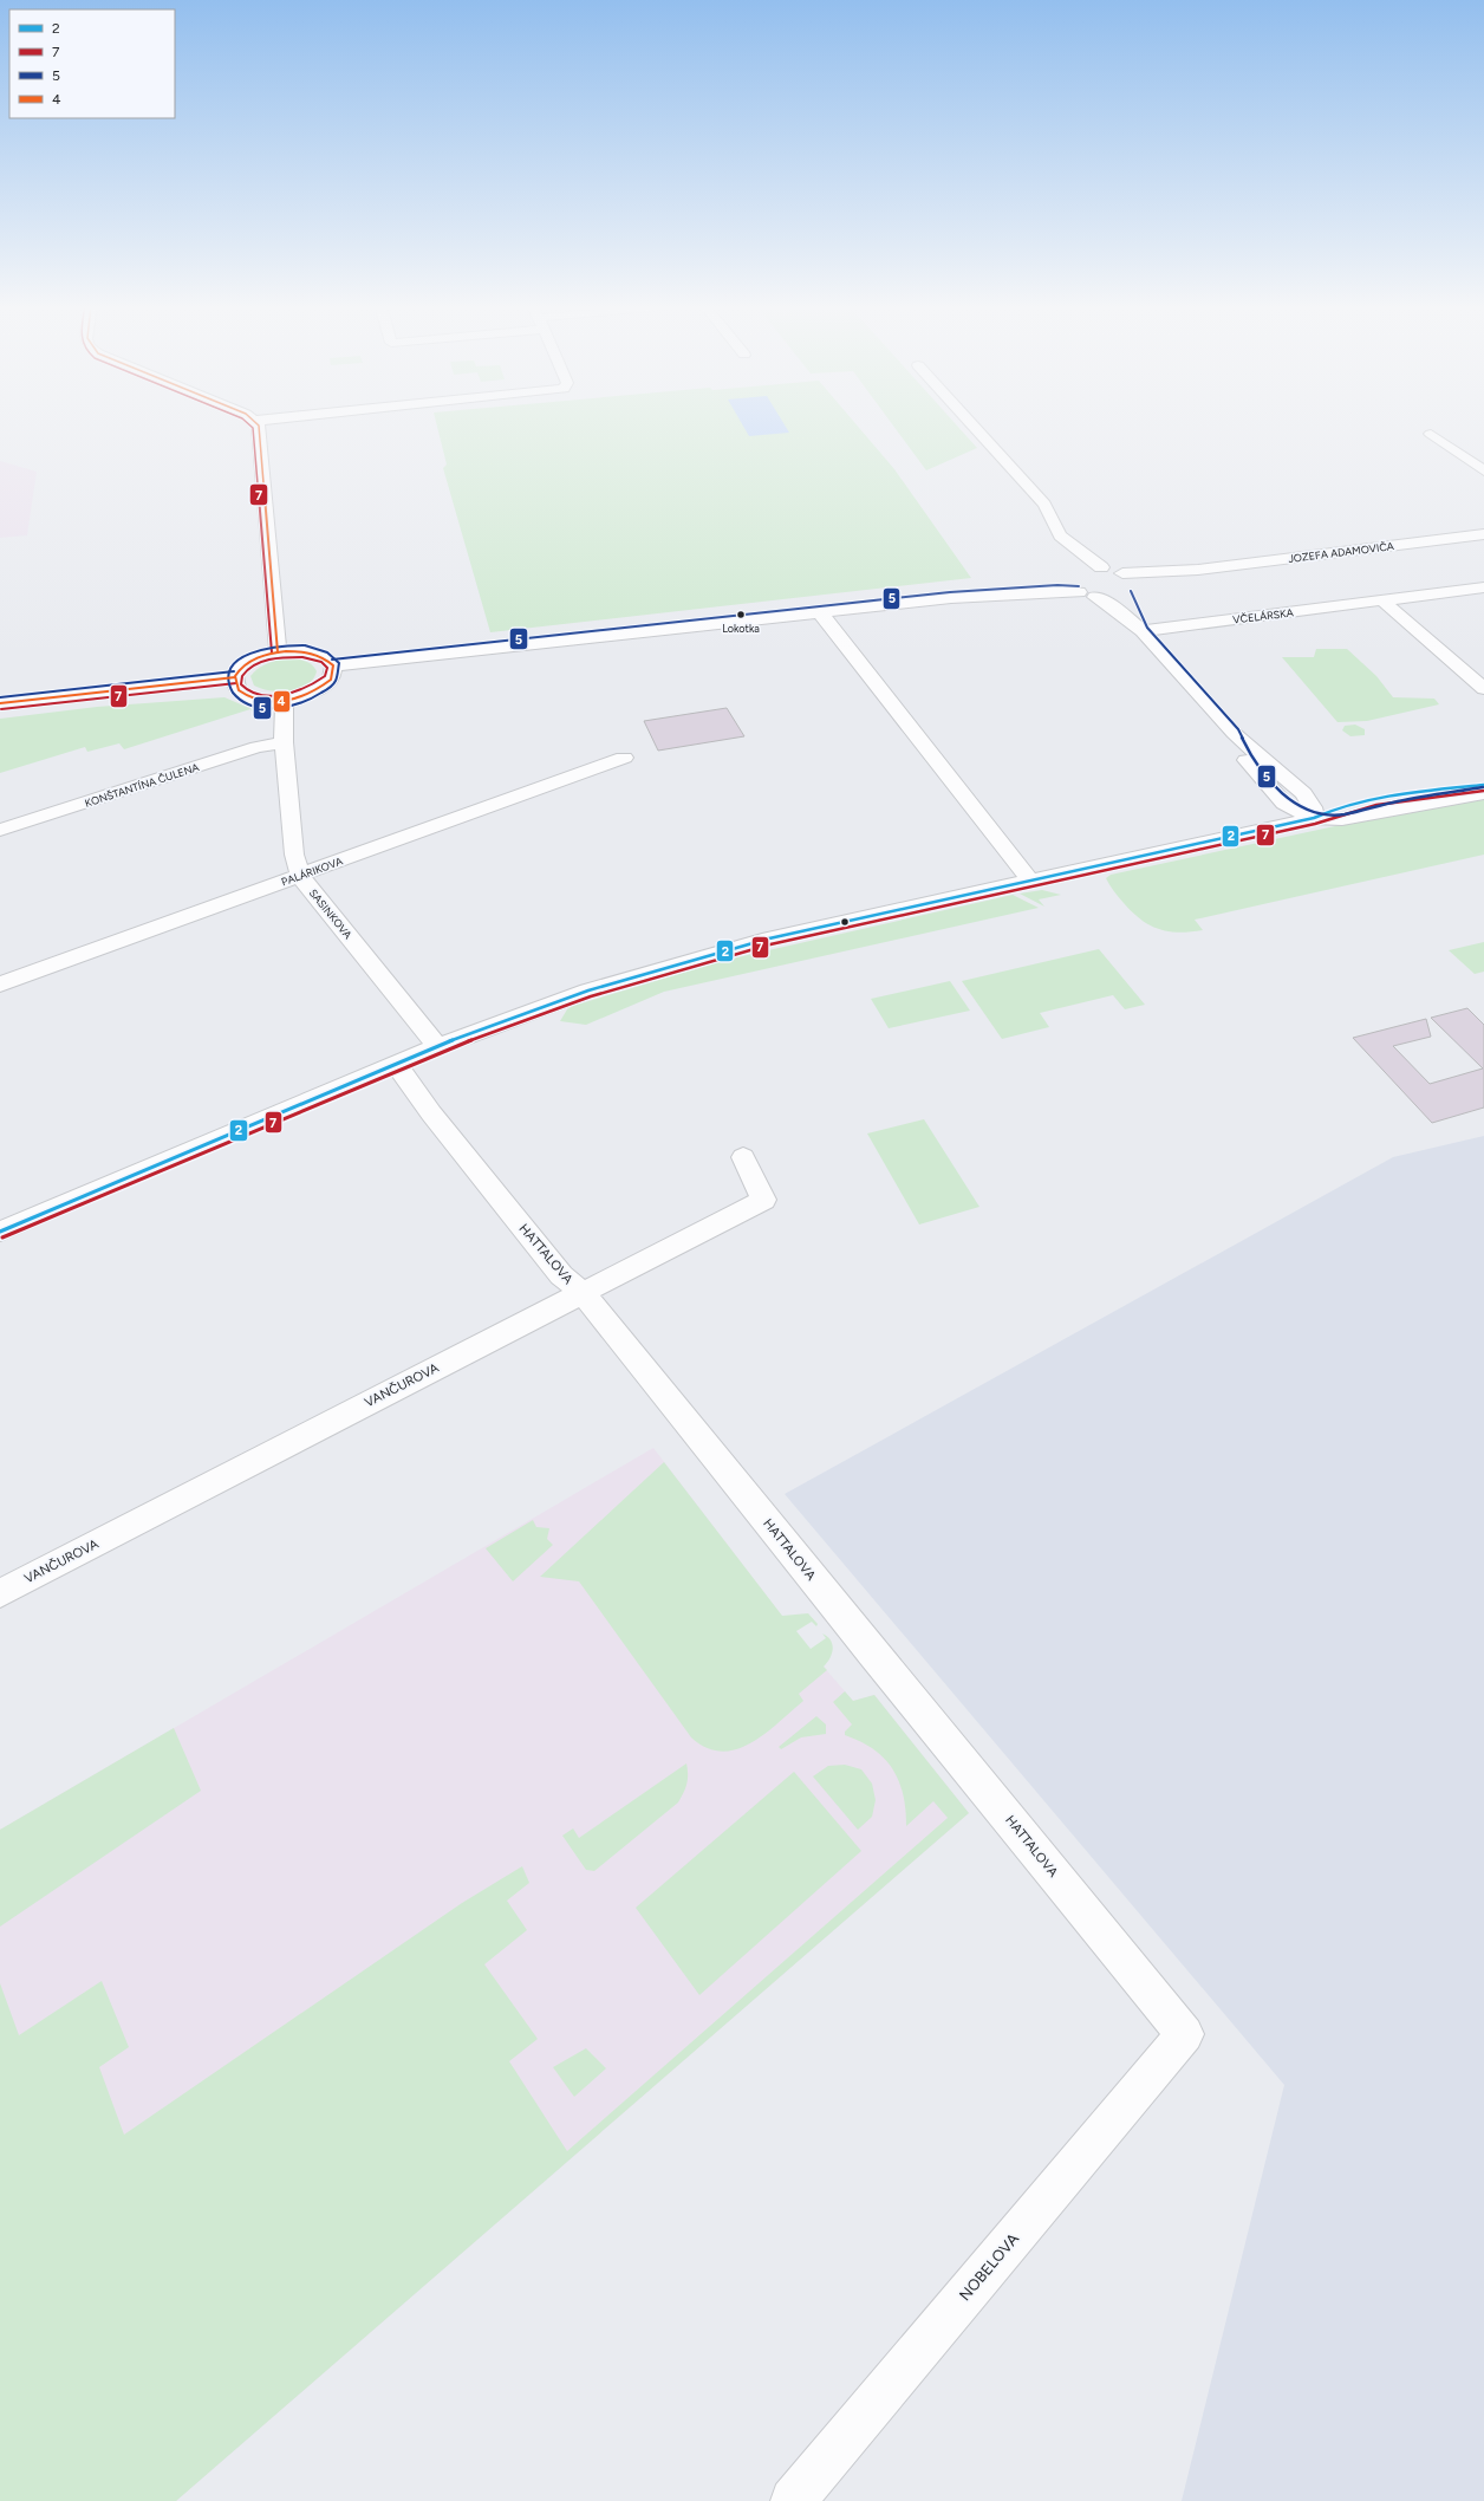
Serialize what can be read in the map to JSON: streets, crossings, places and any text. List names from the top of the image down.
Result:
{
  "streets": {
    "street": [
      "JOZEFA ADAMOVIČA",
      "VČELÁRSKA",
      "KONŠTANTÍNA ČULENA",
      "PALÁRIKOVA",
      "SASINKOVA",
      "HATTALOVA",
      "VANČUROVA",
      "NOBELOVA"
    ]
  },
  "crossings": [
    ["KONŠTANTÍNA ČULENA", "SASINKOVA"],
    ["PALÁRIKOVA", "SASINKOVA"],
    ["HATTALOVA", "VANČUROVA"],
    ["HATTALOVA", "NOBELOVA"]
  ],
  "places": ["Lokotka"],
  "lines": [
    "transit line 7",
    "transit line 4",
    "transit line 5",
    "transit line 2"
  ],
  "legend": [
    "2",
    "7",
    "5",
    "4"
  ]
}
